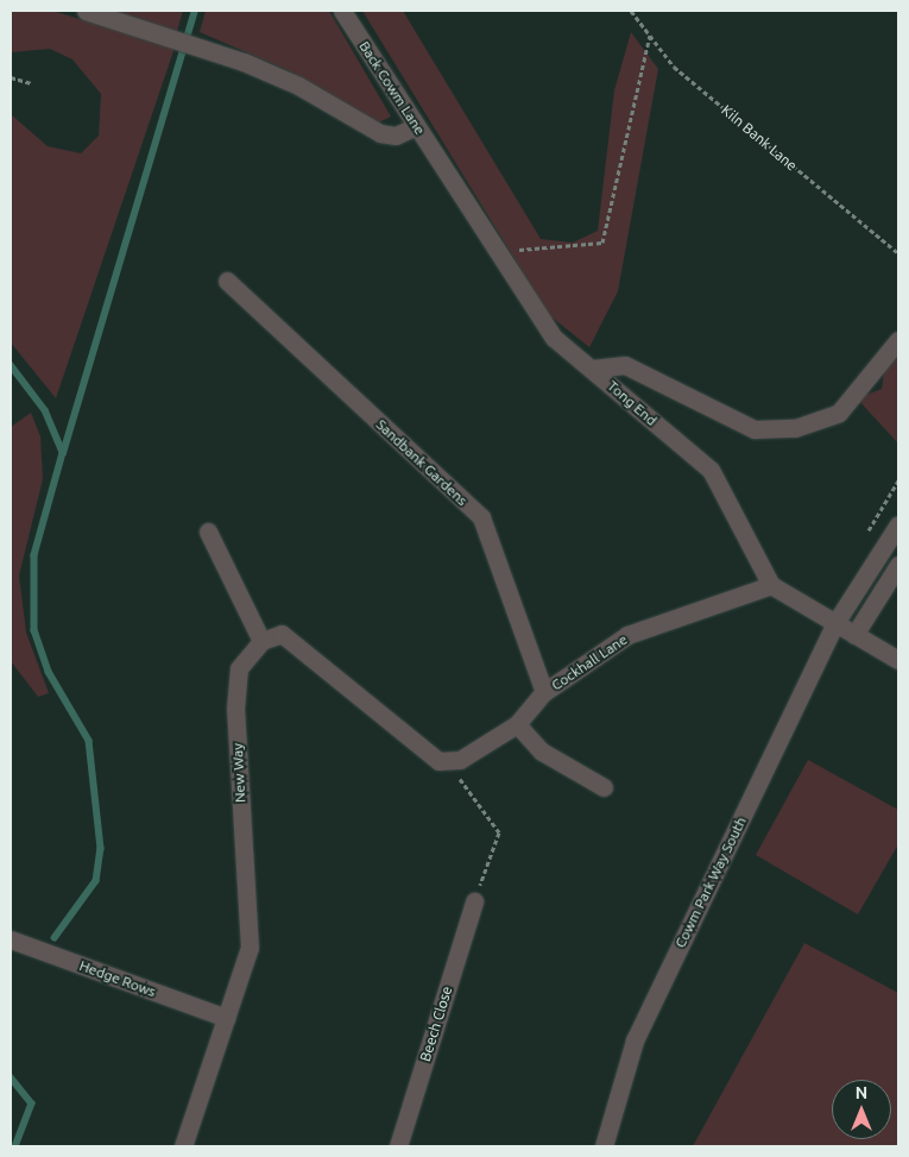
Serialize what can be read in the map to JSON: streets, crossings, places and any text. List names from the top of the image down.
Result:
{
  "streets": {
    "street": [
      "Back Cowm Lane",
      "Tong End",
      "Sandbank Gardens",
      "Cockhall Lane",
      "New Way",
      "Cowm Park Way South",
      "Hedge Rows",
      "Beech Close"
    ],
    "path": ["Kiln Bank Lane"]
  },
  "crossings": [
    ["Back Cowm Lane", "Tong End"],
    ["Tong End", "Cockhall Lane"],
    ["Sandbank Gardens", "Cockhall Lane"],
    ["New Way", "Hedge Rows"]
  ],
  "north": "top"
}
